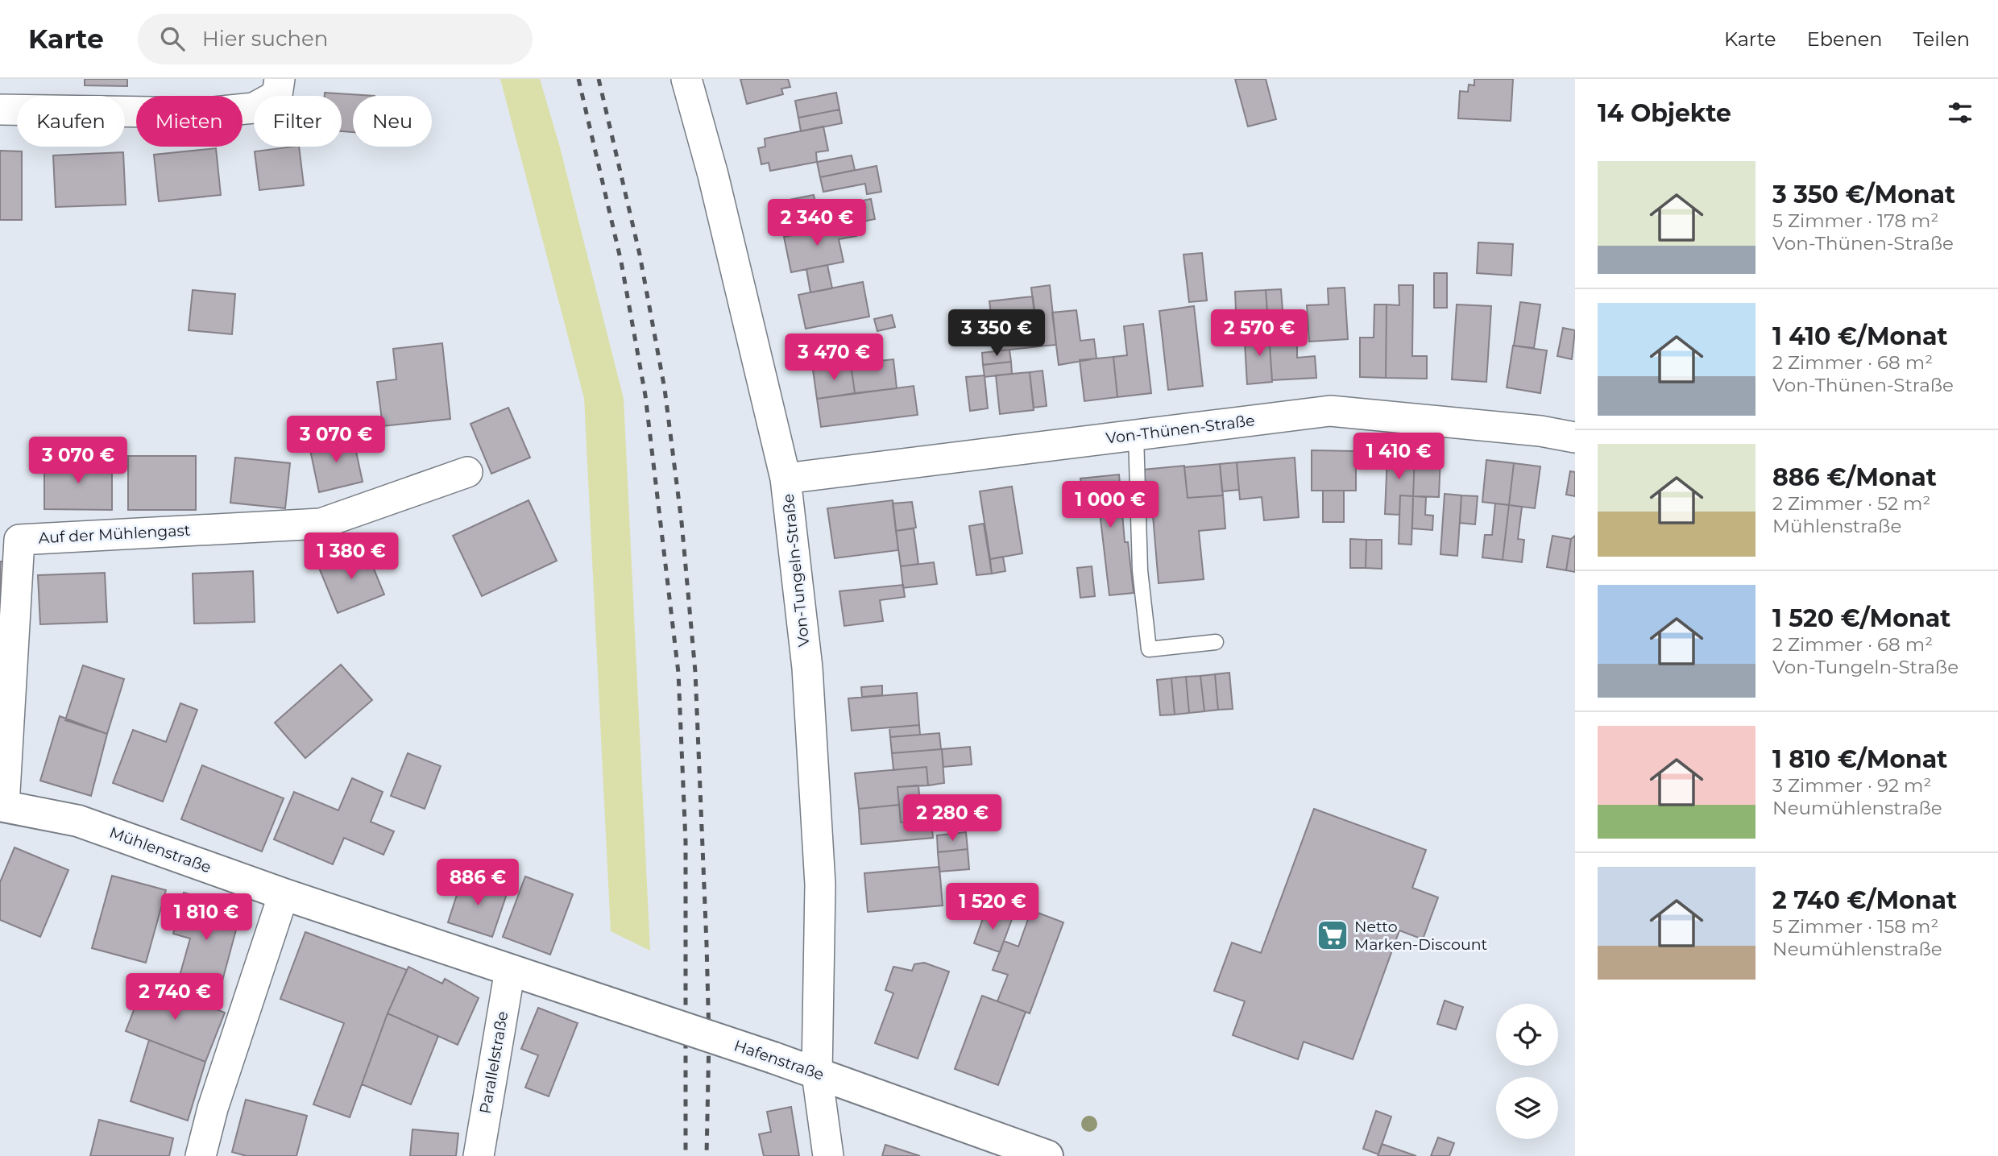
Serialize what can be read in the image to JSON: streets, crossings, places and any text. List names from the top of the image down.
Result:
{
  "streets": {
    "street": [
      "Von-Thünen-Straße",
      "Auf der Mühlengast",
      "Von-Tungeln-Straße",
      "Mühlenstraße",
      "Hafenstraße",
      "Parallelstraße"
    ]
  },
  "crossings": [
    ["Von-Thünen-Straße", "Von-Tungeln-Straße"],
    ["Auf der Mühlengast", "Mühlenstraße"],
    ["Von-Tungeln-Straße", "Hafenstraße"],
    ["Mühlenstraße", "Hafenstraße"],
    ["Mühlenstraße", "Parallelstraße"],
    ["Hafenstraße", "Parallelstraße"]
  ],
  "places": {
    "supermarket": ["Netto Marken-Discount"]
  },
  "page": {
    "header": "Karte",
    "search": "Hier suchen",
    "nav": ["Karte", "Ebenen", "Teilen"],
    "heading": "14 Objekte",
    "chip": [
      "Kaufen",
      "Mieten",
      "Filter",
      "Neu"
    ],
    "list": [
      {
        "name": "3 350 €/Monat",
        "note": "5 Zimmer · 178 m² · Von-Thünen-Straße"
      },
      {
        "name": "1 410 €/Monat",
        "note": "2 Zimmer · 68 m² · Von-Thünen-Straße"
      },
      {
        "name": "886 €/Monat",
        "note": "2 Zimmer · 52 m² · Mühlenstraße"
      },
      {
        "name": "1 520 €/Monat",
        "note": "2 Zimmer · 68 m² · Von-Tungeln-Straße"
      },
      {
        "name": "1 810 €/Monat",
        "note": "3 Zimmer · 92 m² · Neumühlenstraße"
      },
      {
        "name": "2 740 €/Monat",
        "note": "5 Zimmer · 158 m² · Neumühlenstraße"
      }
    ],
    "price": [
      "2 340 €",
      "3 350 €",
      "2 570 €",
      "3 470 €",
      "3 070 €",
      "1 410 €",
      "3 070 €",
      "1 000 €",
      "1 380 €",
      "2 280 €",
      "886 €",
      "1 520 €",
      "1 810 €",
      "2 740 €"
    ]
  }
}
